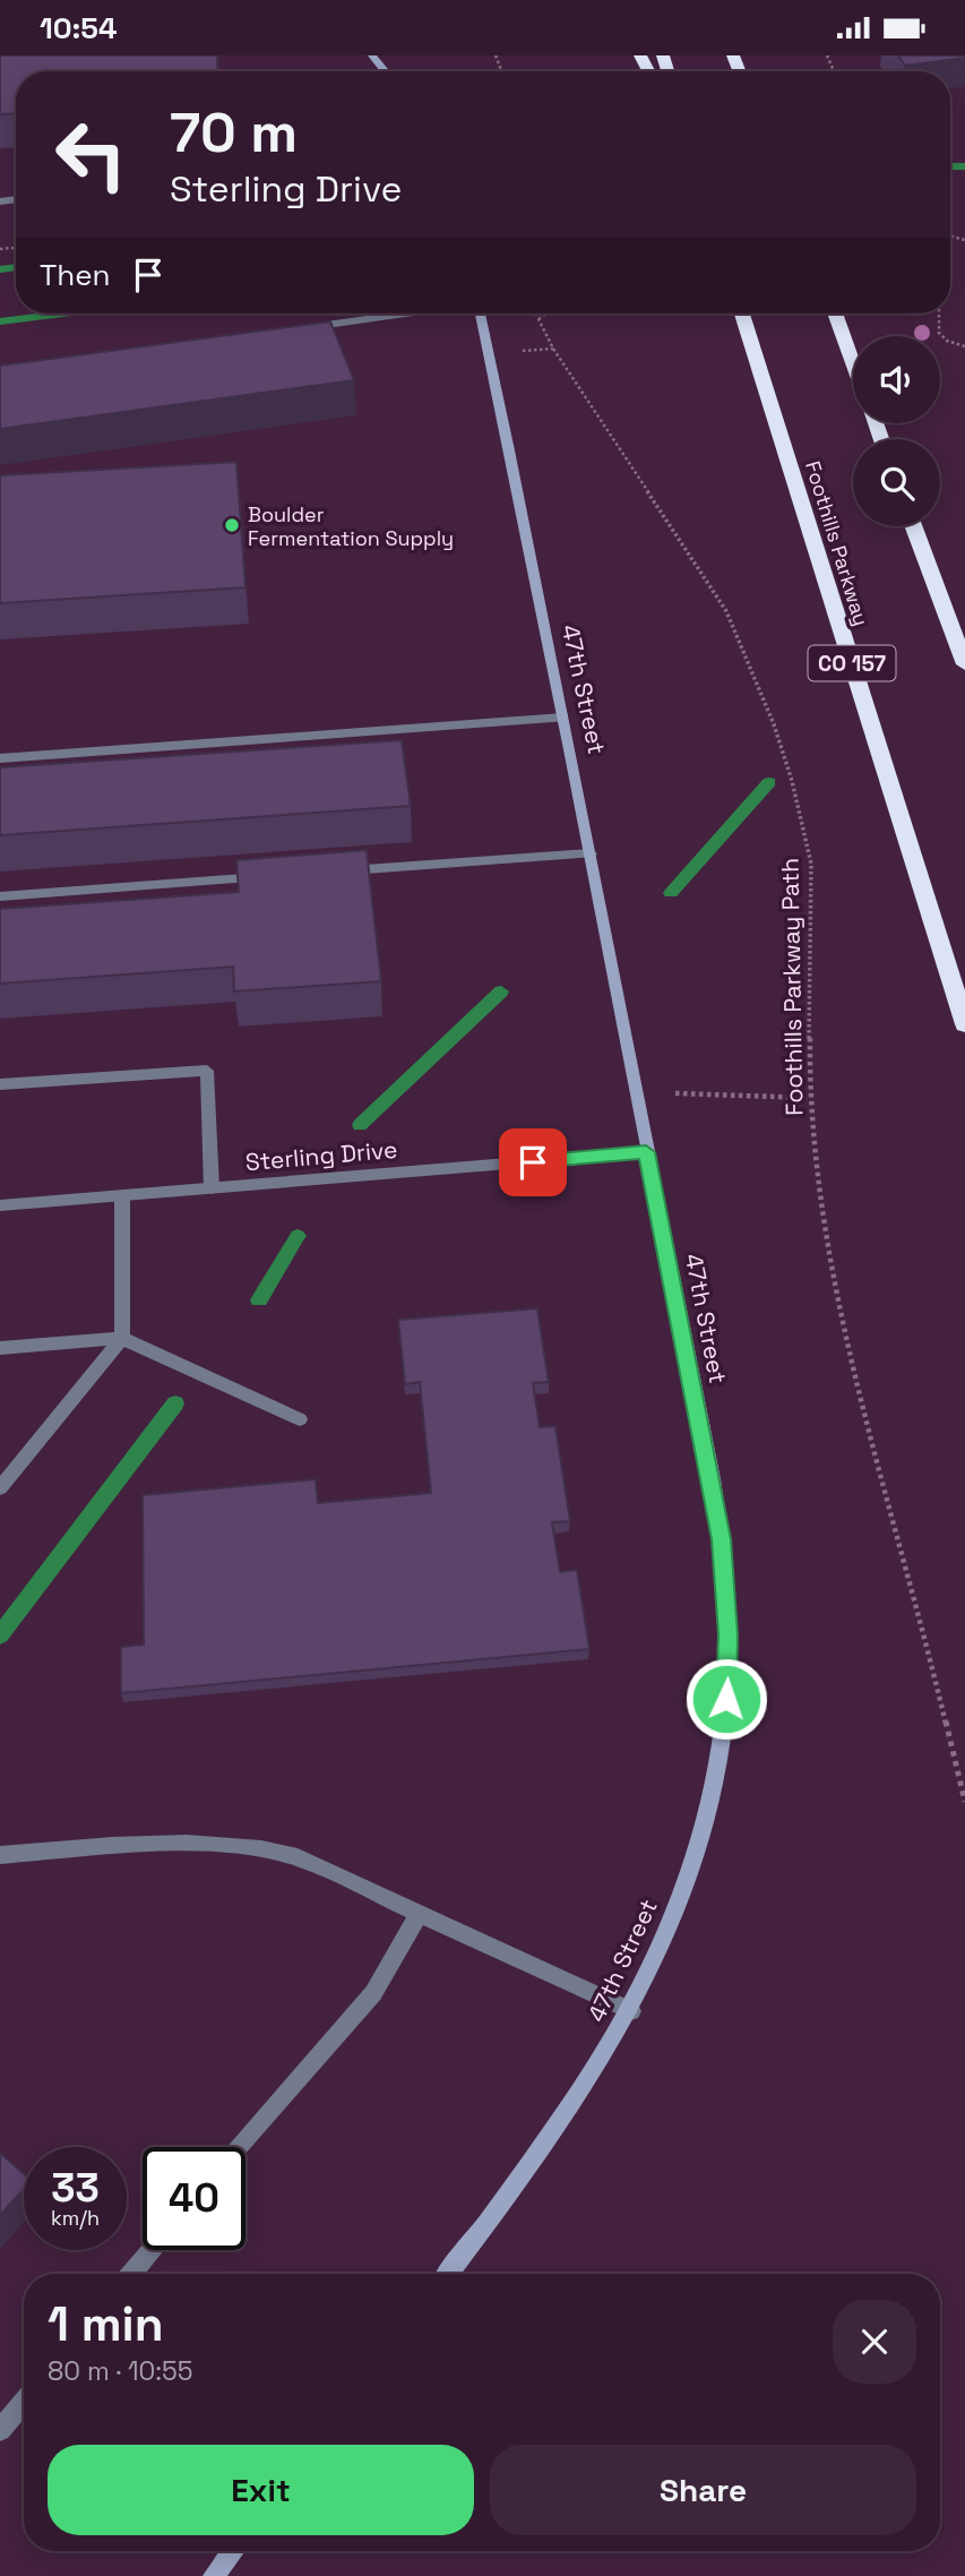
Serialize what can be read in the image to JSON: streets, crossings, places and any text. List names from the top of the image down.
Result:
{
  "streets": {
    "highway": ["Foothills Parkway", "CO 157"],
    "street": ["47th Street", "Sterling Drive"],
    "path": ["Foothills Parkway Path"]
  },
  "crossings": [
    ["47th Street", "Sterling Drive"]
  ],
  "places": ["Boulder Fermentation Supply"],
  "page": {
    "status": "10:54",
    "turn": ["70 m", "Sterling Drive"],
    "then": "Then",
    "speed": "33 km/h",
    "limit": "40",
    "heading": ["1 min", "80 m · 10:55"],
    "buttons": ["Exit", "Share"]
  }
}
